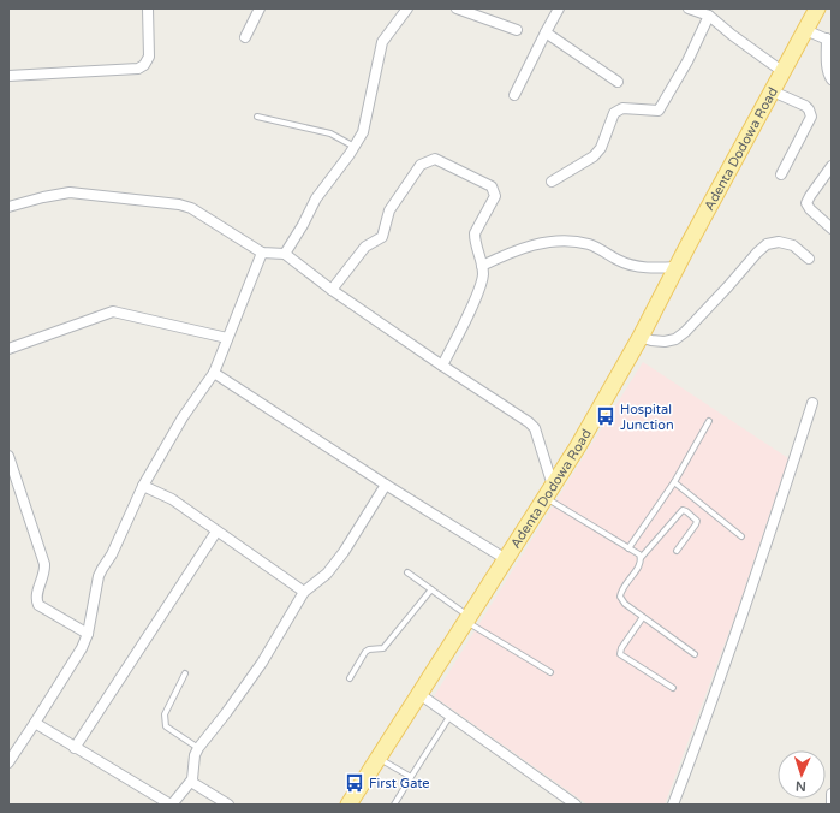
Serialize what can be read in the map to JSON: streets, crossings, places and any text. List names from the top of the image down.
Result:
{
  "streets": {
    "main road": ["Adenta Dodowa Road"]
  },
  "places": {
    "bus stop": ["Hospital Junction", "First Gate"]
  },
  "north": "bottom"
}
